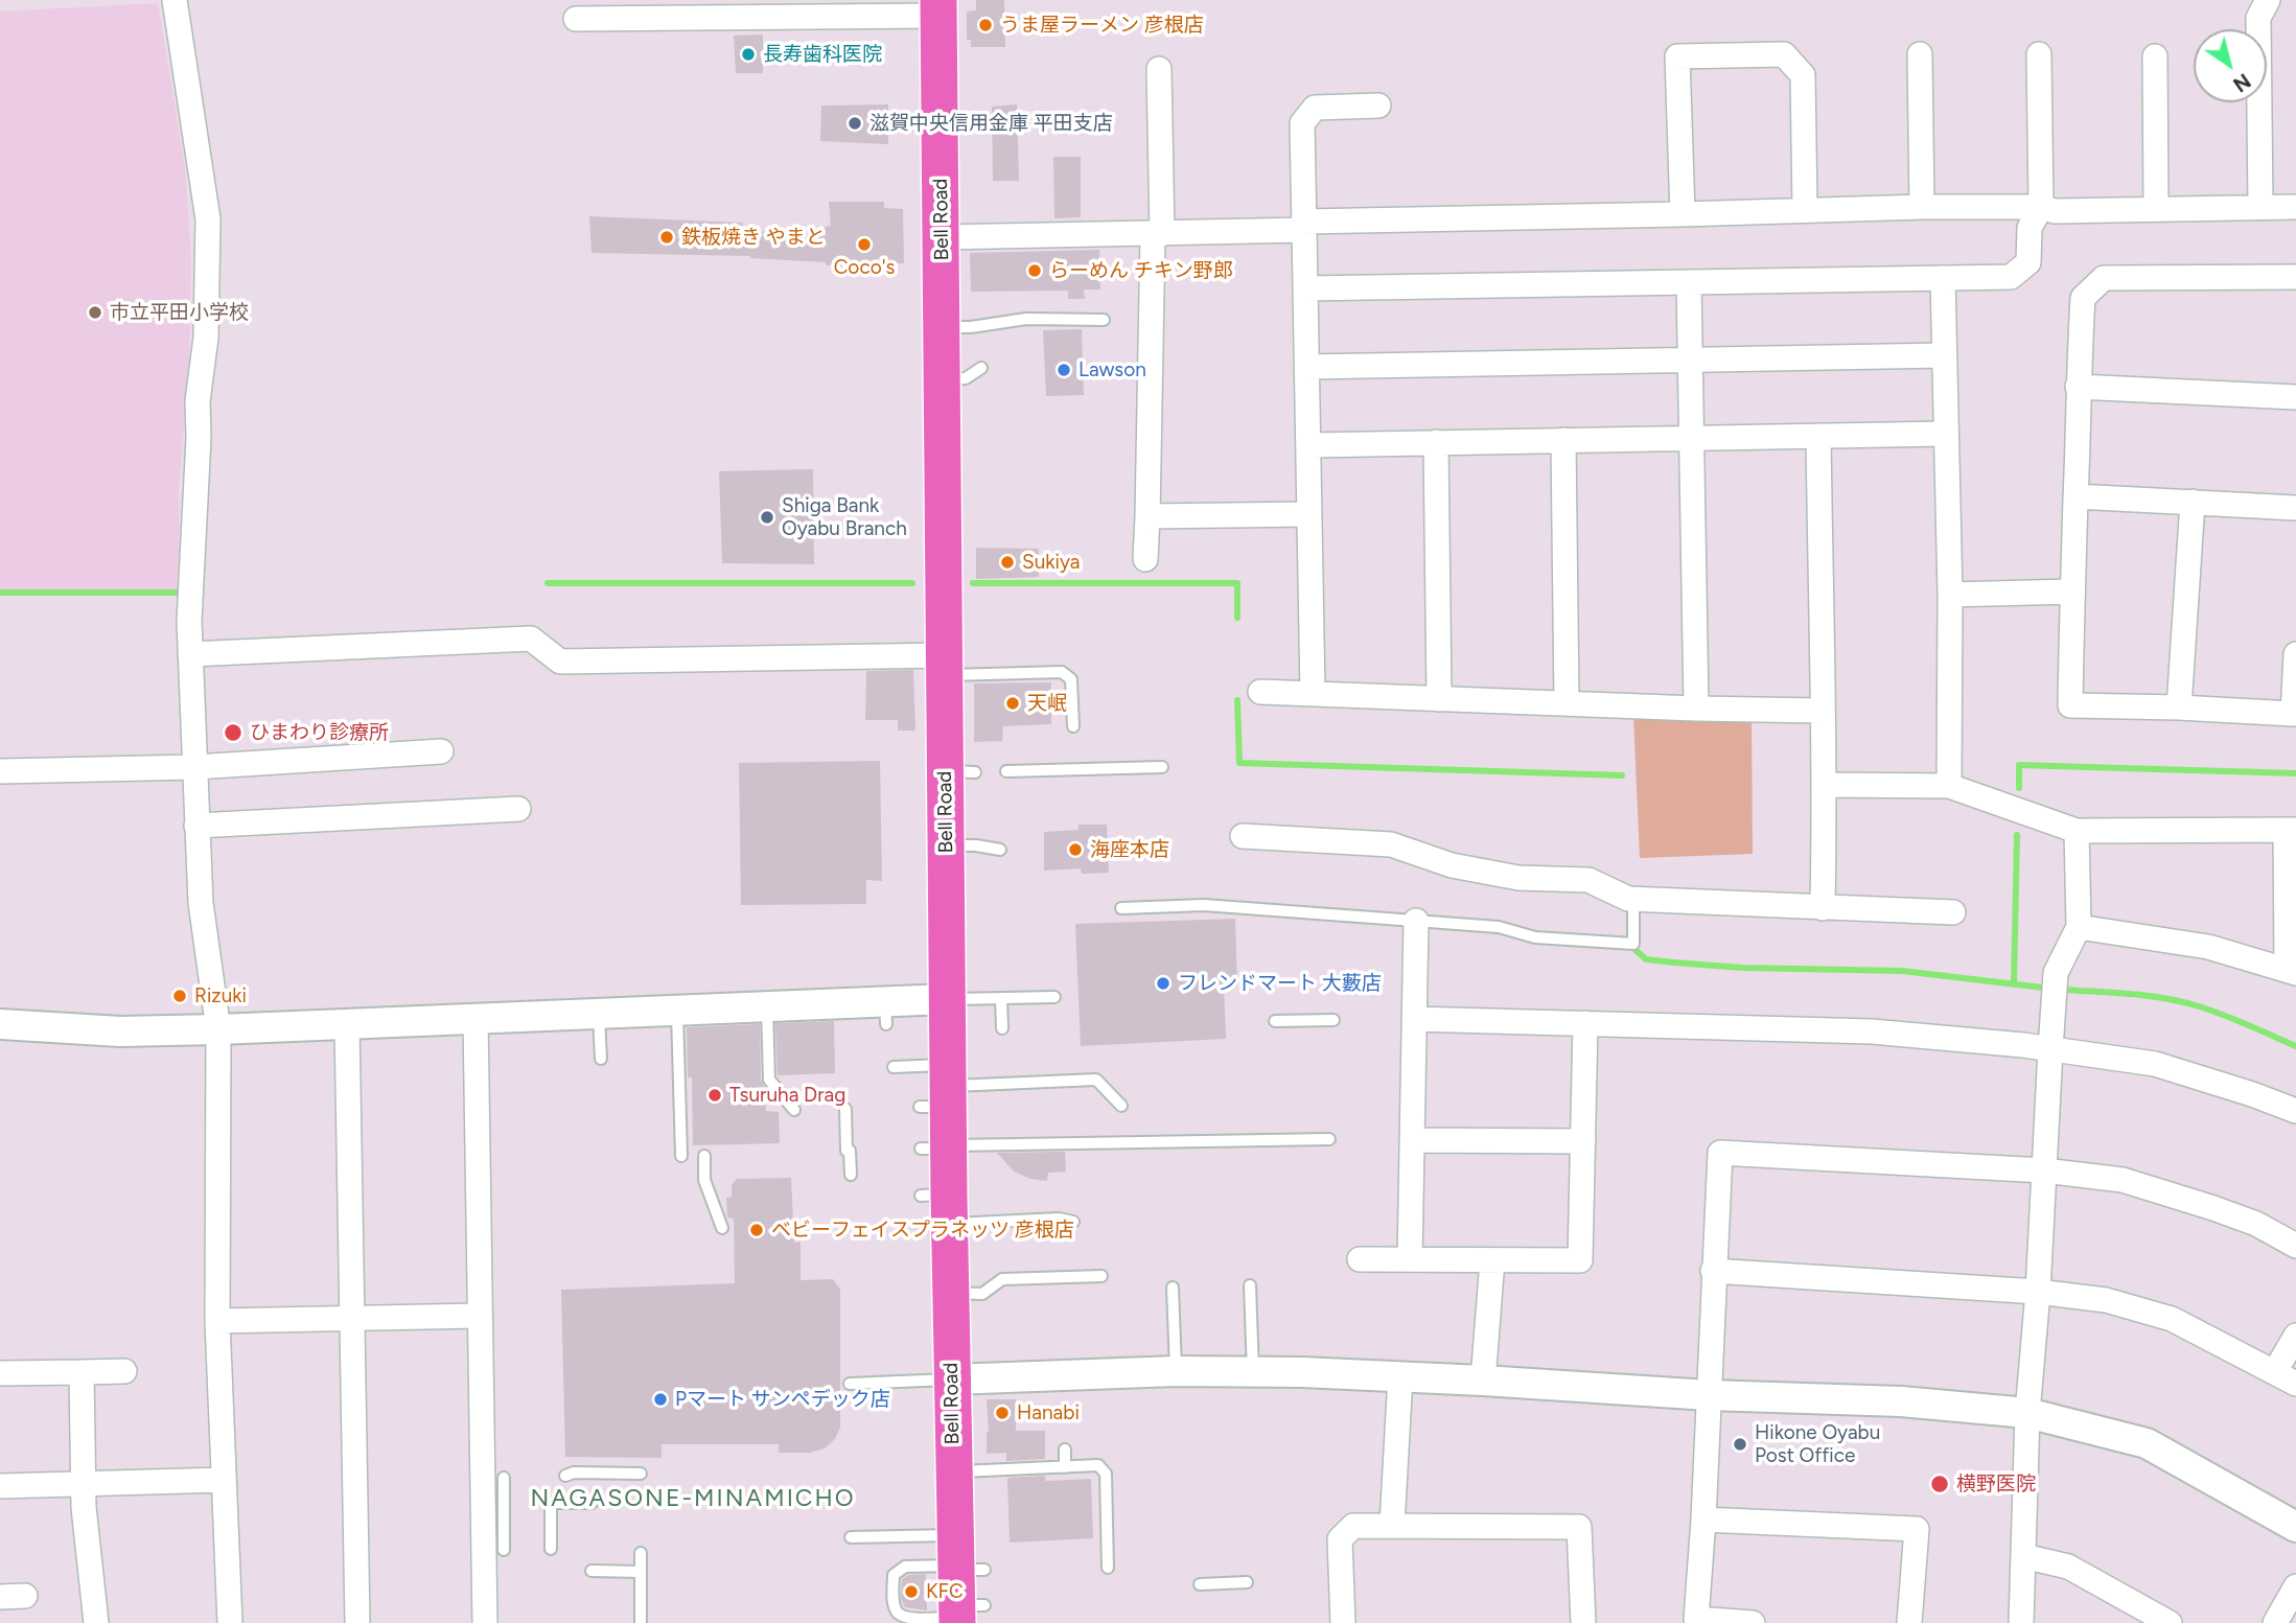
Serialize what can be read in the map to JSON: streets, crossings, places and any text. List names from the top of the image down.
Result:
{
  "streets": {
    "main road": ["Bell Road"]
  },
  "districts": ["NAGASONE-MINAMICHO"],
  "places": [
    "うま屋ラーメン 彦根店",
    "長寿歯科医院",
    "滋賀中央信用金庫 平田支店",
    "鉄板焼き やまと",
    "Coco's",
    "らーめん チキン野郎",
    "市立平田小学校",
    "Lawson",
    "Shiga Bank Oyabu Branch",
    "Sukiya",
    "天岷",
    "ひまわり診療所",
    "海座本店",
    "フレンドマート 大藪店",
    "Rizuki",
    "Tsuruha Drag",
    "ベビーフェイスプラネッツ 彦根店",
    "Pマート サンペデック店",
    "Hanabi",
    "Hikone Oyabu Post Office",
    "横野医院",
    "KFC"
  ],
  "north": "bottom right"
}
